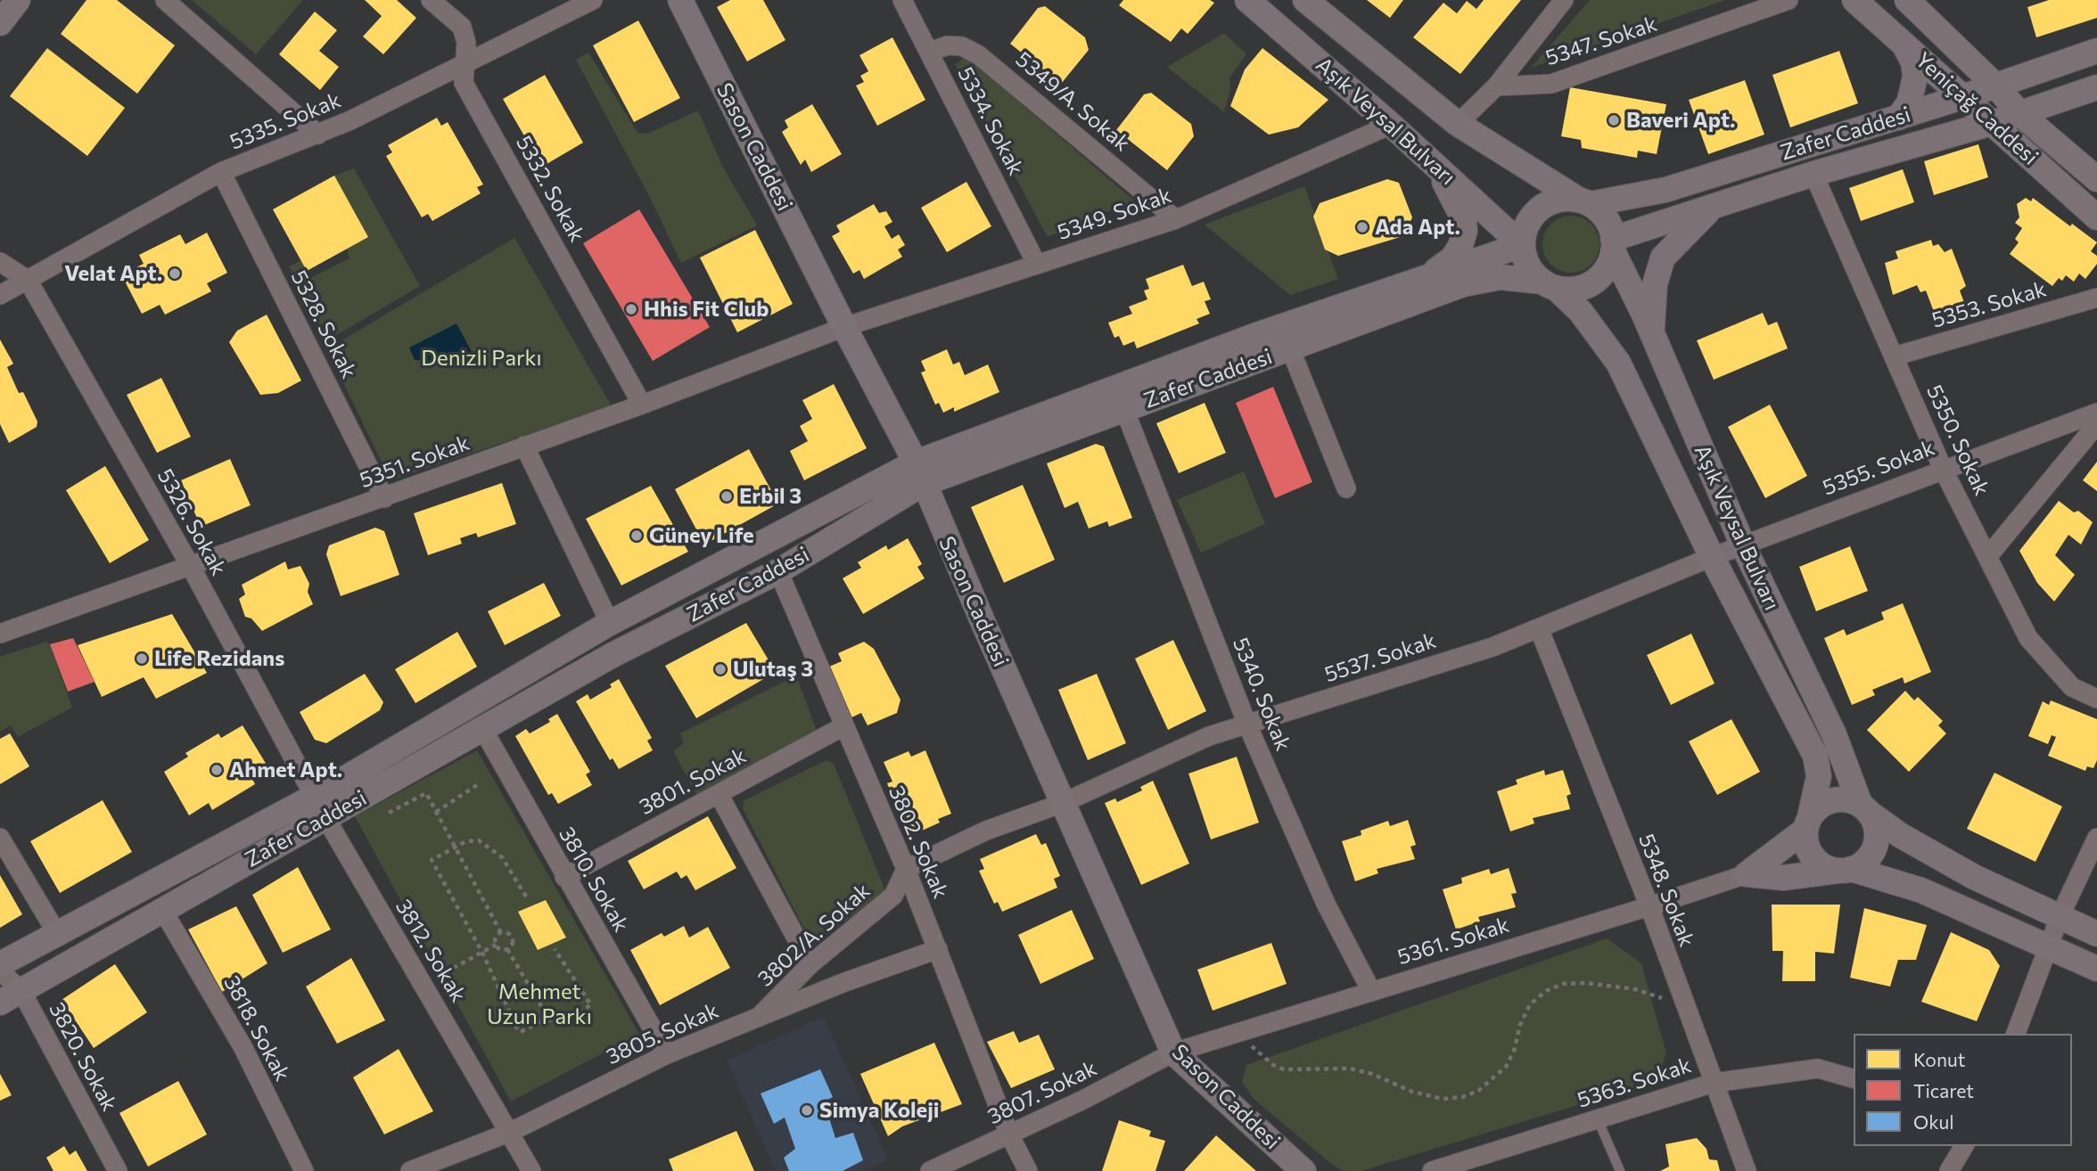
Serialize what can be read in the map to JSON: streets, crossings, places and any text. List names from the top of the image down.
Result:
{
  "streets": {
    "main road": [
      "Yeniçağ Caddesi",
      "Aşık Veysal Bulvarı",
      "Zafer Caddesi",
      "Sason Caddesi"
    ],
    "street": [
      "5347. Sokak",
      "5349/A. Sokak",
      "5335. Sokak",
      "5334. Sokak",
      "5332. Sokak",
      "5349. Sokak",
      "5353. Sokak",
      "5328. Sokak",
      "5350. Sokak",
      "5351. Sokak",
      "5355. Sokak",
      "5326. Sokak",
      "5537. Sokak",
      "5340. Sokak",
      "3801. Sokak",
      "3802. Sokak",
      "3810. Sokak",
      "5348. Sokak",
      "3802/A. Sokak",
      "5361. Sokak",
      "3812. Sokak",
      "3818. Sokak",
      "3805. Sokak",
      "3820. Sokak",
      "5363. Sokak",
      "3807. Sokak"
    ]
  },
  "crossings": [
    ["5349/A. Sokak", "5334. Sokak"],
    ["5349/A. Sokak", "5349. Sokak"],
    ["Yeniçağ Caddesi", "Zafer Caddesi"],
    ["5335. Sokak", "5332. Sokak"],
    ["5335. Sokak", "5328. Sokak"],
    ["5335. Sokak", "5326. Sokak"],
    ["5334. Sokak", "5349. Sokak"],
    ["Aşık Veysal Bulvarı", "Zafer Caddesi"],
    ["Aşık Veysal Bulvarı", "5349. Sokak"],
    ["Aşık Veysal Bulvarı", "5355. Sokak"],
    ["Aşık Veysal Bulvarı", "5537. Sokak"],
    ["Zafer Caddesi", "Sason Caddesi"],
    ["Zafer Caddesi", "5350. Sokak"],
    ["Zafer Caddesi", "5326. Sokak"],
    ["Zafer Caddesi", "5340. Sokak"],
    ["Zafer Caddesi", "3802. Sokak"],
    ["Zafer Caddesi", "3810. Sokak"],
    ["Zafer Caddesi", "3812. Sokak"],
    ["Zafer Caddesi", "3818. Sokak"],
    ["Zafer Caddesi", "3820. Sokak"],
    ["Sason Caddesi", "5349. Sokak"],
    ["Sason Caddesi", "5351. Sokak"],
    ["Sason Caddesi", "5537. Sokak"],
    ["Sason Caddesi", "5361. Sokak"],
    ["Sason Caddesi", "3807. Sokak"],
    ["5332. Sokak", "5351. Sokak"],
    ["5349. Sokak", "5351. Sokak"],
    ["5353. Sokak", "5350. Sokak"],
    ["5328. Sokak", "5351. Sokak"],
    ["5350. Sokak", "5355. Sokak"],
    ["5351. Sokak", "5326. Sokak"],
    ["5355. Sokak", "5537. Sokak"],
    ["5326. Sokak", "3812. Sokak"],
    ["5537. Sokak", "5340. Sokak"],
    ["5537. Sokak", "5348. Sokak"],
    ["5340. Sokak", "5361. Sokak"],
    ["3801. Sokak", "3802. Sokak"],
    ["3801. Sokak", "3810. Sokak"],
    ["3802. Sokak", "3802/A. Sokak"],
    ["3802. Sokak", "3805. Sokak"],
    ["3802. Sokak", "3807. Sokak"],
    ["3810. Sokak", "3805. Sokak"],
    ["5348. Sokak", "5361. Sokak"],
    ["5348. Sokak", "5363. Sokak"],
    ["3802/A. Sokak", "3805. Sokak"],
    ["5361. Sokak", "3807. Sokak"],
    ["3812. Sokak", "3805. Sokak"]
  ],
  "parks": ["Denizli Parkı", "Mehmet Uzun Parkı"],
  "places": [
    "Baveri Apt.",
    "Ada Apt.",
    "Velat Apt.",
    "Hhis Fit Club",
    "Erbil 3",
    "Güney Life",
    "Life Rezidans",
    "Ulutaş 3",
    "Ahmet Apt.",
    "Simya Koleji"
  ],
  "legend": ["Konut", "Ticaret", "Okul"]
}
